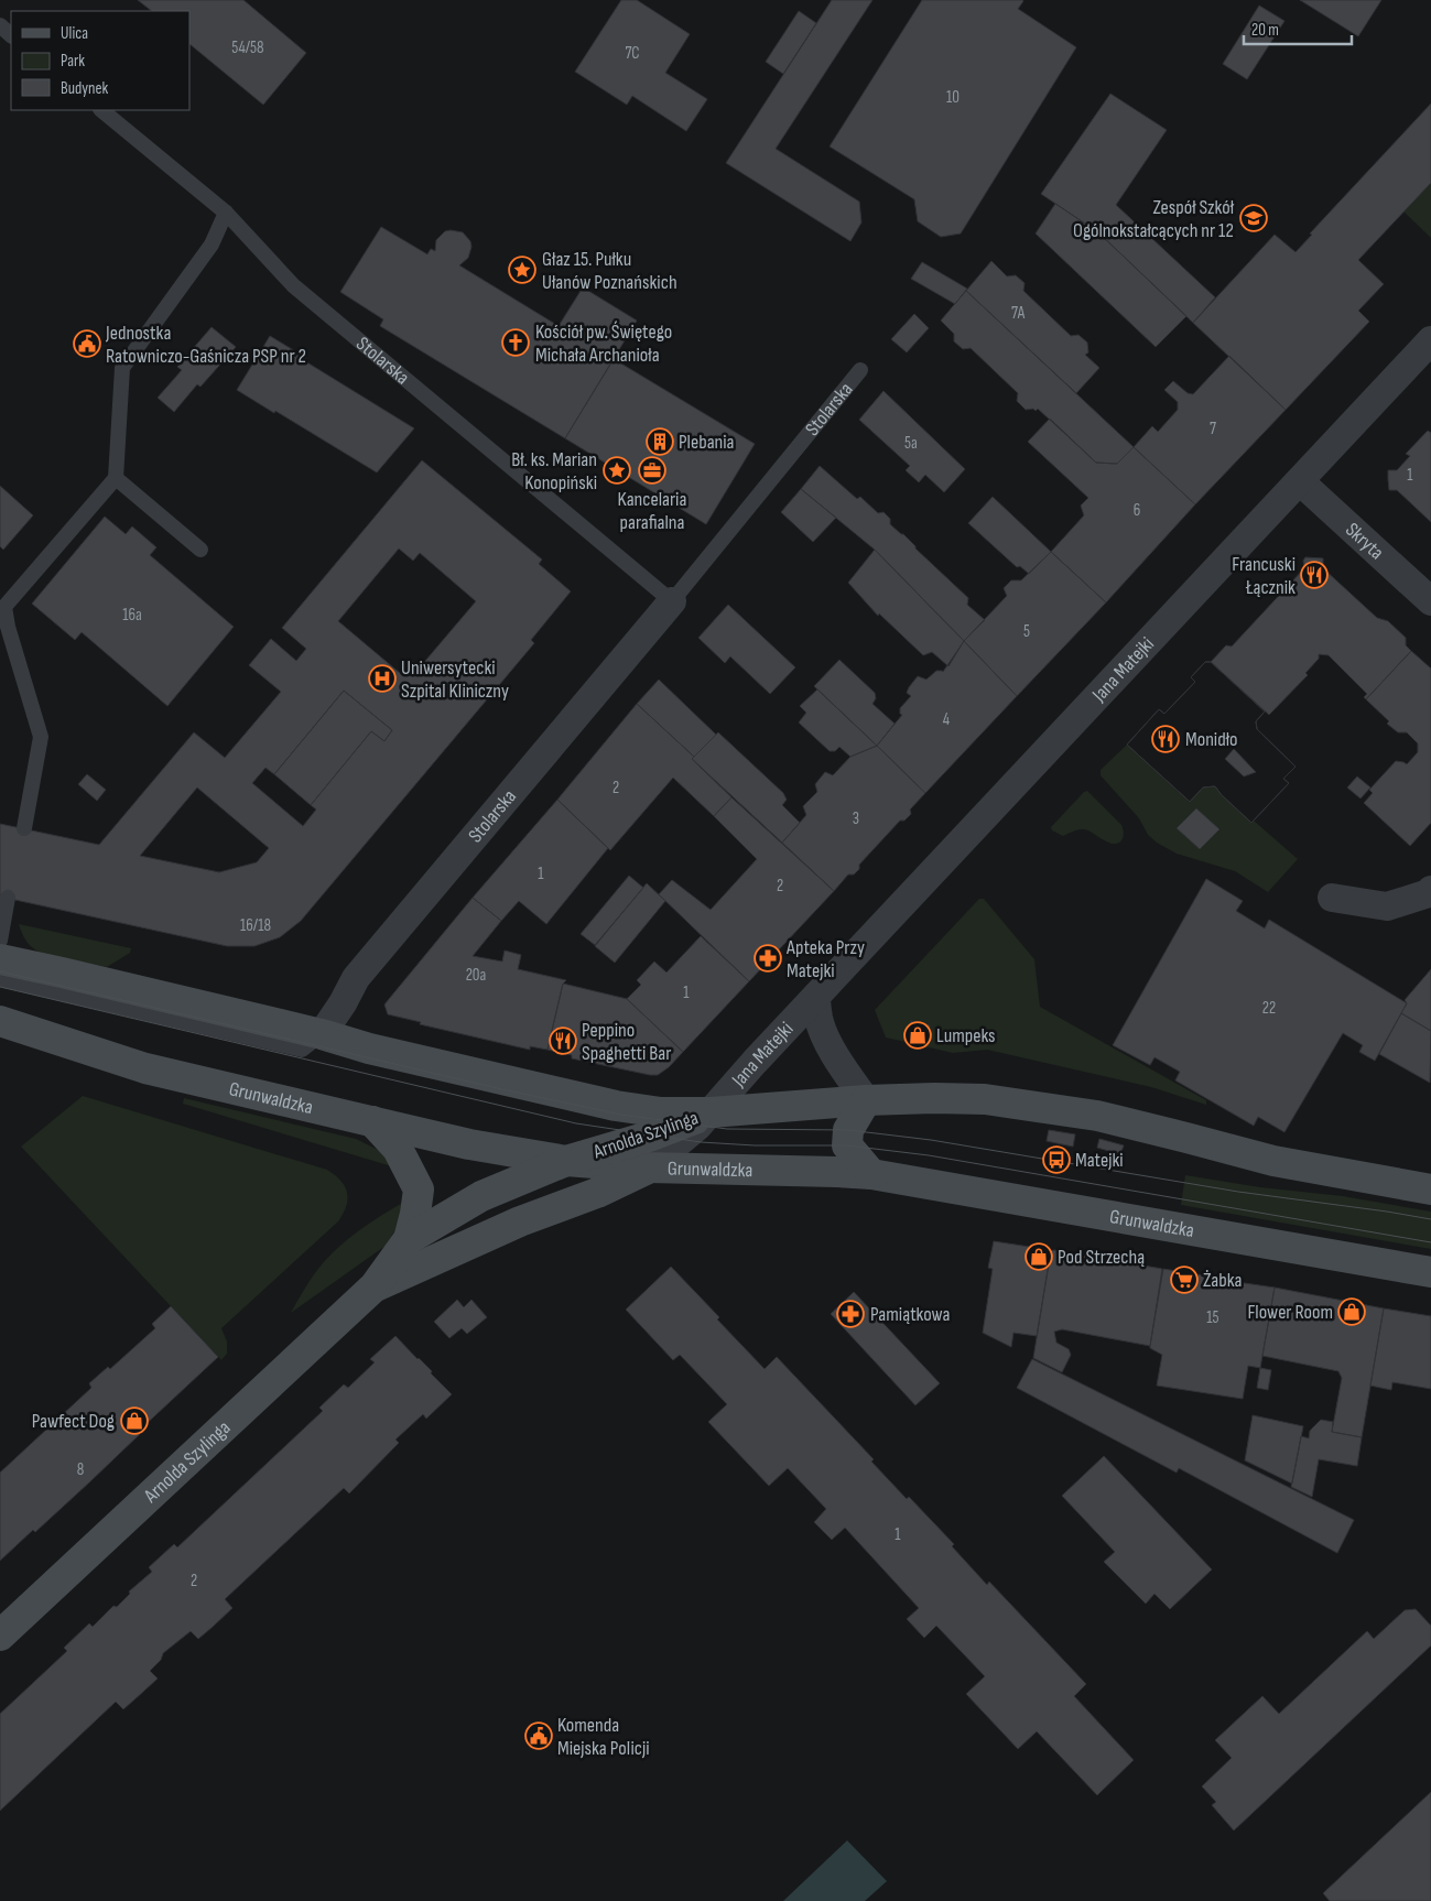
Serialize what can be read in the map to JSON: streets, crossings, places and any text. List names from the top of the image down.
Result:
{
  "streets": {
    "street": [
      "Stolarska",
      "Skryta",
      "Jana Matejki",
      "Grunwaldzka",
      "Arnolda Szylinga"
    ]
  },
  "crossings": [
    ["Skryta", "Jana Matejki"],
    ["Jana Matejki", "Arnolda Szylinga"],
    ["Grunwaldzka", "Arnolda Szylinga"]
  ],
  "places": {
    "school or university": ["Zespół Szkół Ogólnokstałcących nr 12"],
    "place": ["Głaz 15. Pułku Ułanów Poznańskich", "Bł. ks. Marian Konopiński"],
    "church": ["Kościół pw. Świętego Michała Archanioła"],
    "public building": ["Jednostka Ratowniczo-Gaśnicza PSP nr 2", "Komenda Miejska Policji"],
    "building": ["Plebania"],
    "office": ["Kancelaria parafialna"],
    "restaurant": ["Francuski Łącznik", "Monidło", "Peppino Spaghetti Bar"],
    "hospital": ["Uniwersytecki Szpital Kliniczny"],
    "pharmacy": ["Apteka Przy Matejki", "Pamiątkowa"],
    "shop": [
      "Lumpeks",
      "Pod Strzechą",
      "Flower Room",
      "Pawfect Dog"
    ],
    "bus stop": ["Matejki"],
    "supermarket": ["Żabka"]
  },
  "house_numbers": [
    "54/58",
    "7C",
    "10",
    "7A",
    "7",
    "5a",
    "1",
    "6",
    "16a",
    "5",
    "4",
    "2",
    "3",
    "1",
    "2",
    "16/18",
    "20a",
    "1",
    "22",
    "15",
    "8",
    "1",
    "2"
  ],
  "legend": ["Ulica", "Park", "Budynek"],
  "scale_bar": "20 m"
}
